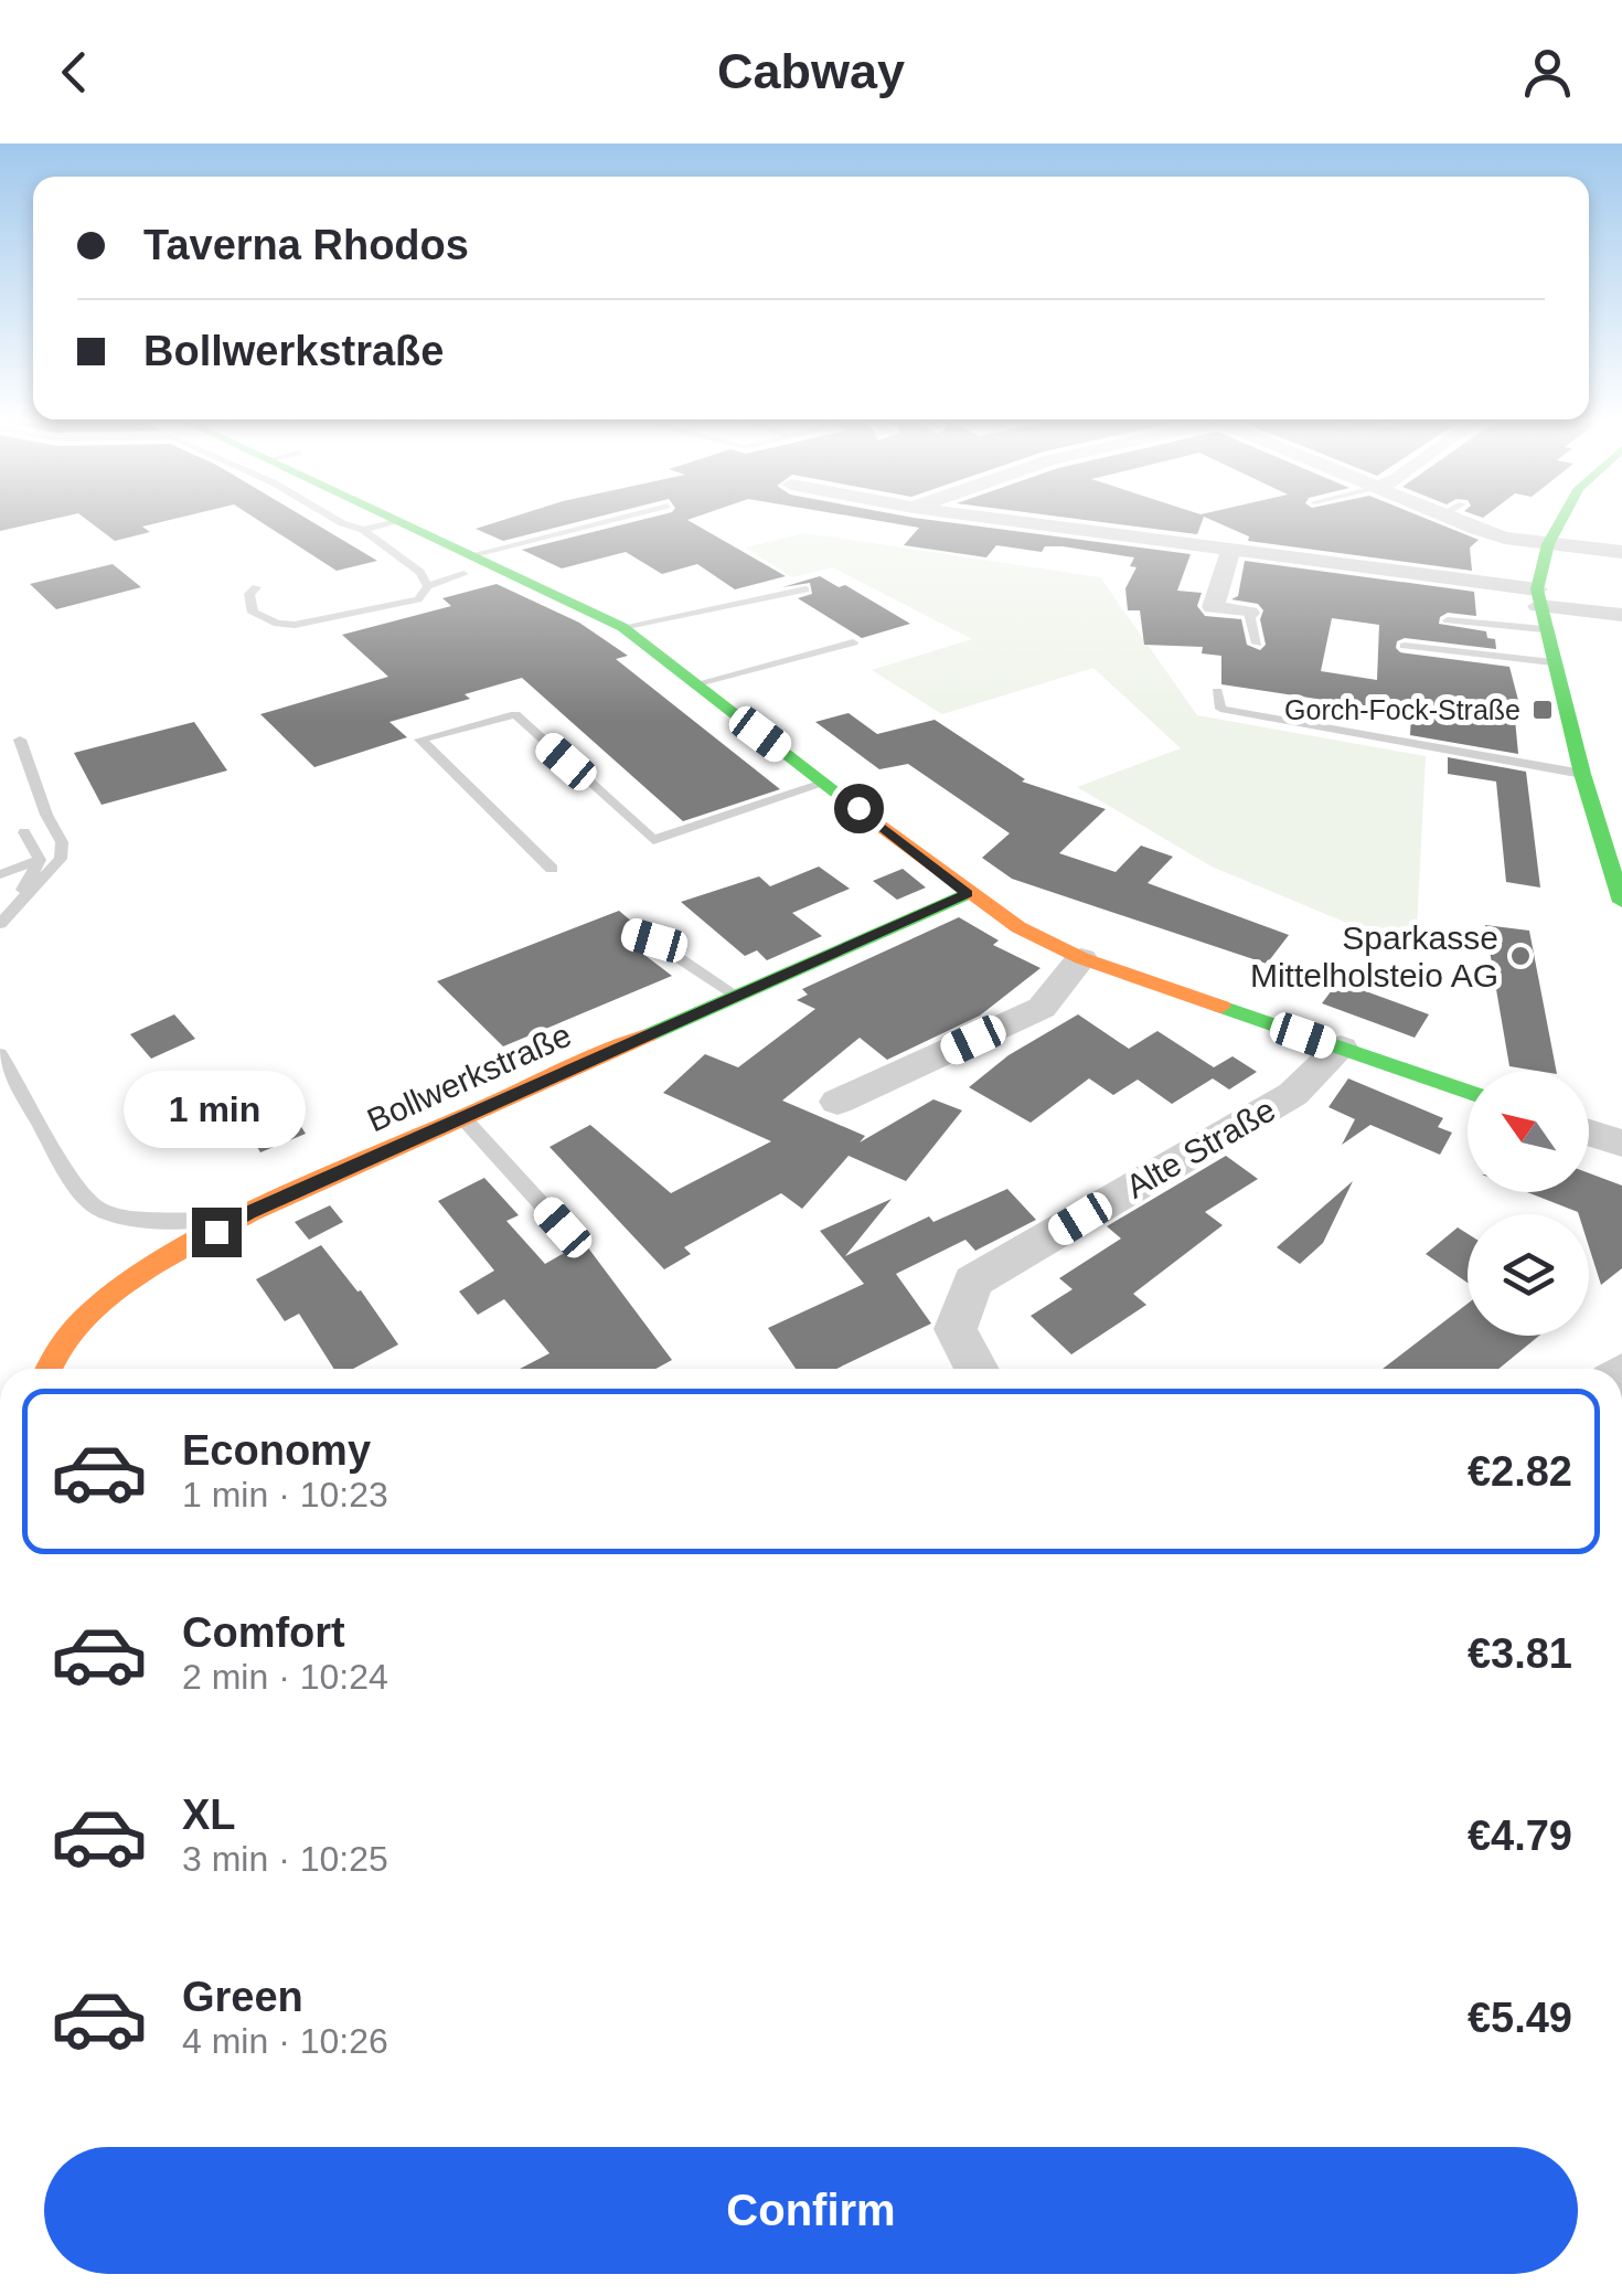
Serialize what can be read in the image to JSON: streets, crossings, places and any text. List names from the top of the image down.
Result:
{
  "streets": {
    "street": ["Bollwerkstraße", "Alte Straße"]
  },
  "places": {
    "transit": ["Gorch-Fock-Straße"],
    "other": ["Sparkasse Mittelholsteio AG"]
  },
  "north": "top left",
  "page": {
    "header": "Cabway",
    "banner": ["Taverna Rhodos", "Bollwerkstraße"],
    "bubble": "1 min",
    "list": [
      {
        "name": "Economy",
        "note": "1 min · 10:23",
        "value": "€2.82"
      },
      {
        "name": "Comfort",
        "note": "2 min · 10:24",
        "value": "€3.81"
      },
      {
        "name": "XL",
        "note": "3 min · 10:25",
        "value": "€4.79"
      },
      {
        "name": "Green",
        "note": "4 min · 10:26",
        "value": "€5.49"
      }
    ],
    "buttons": "Confirm"
  }
}
